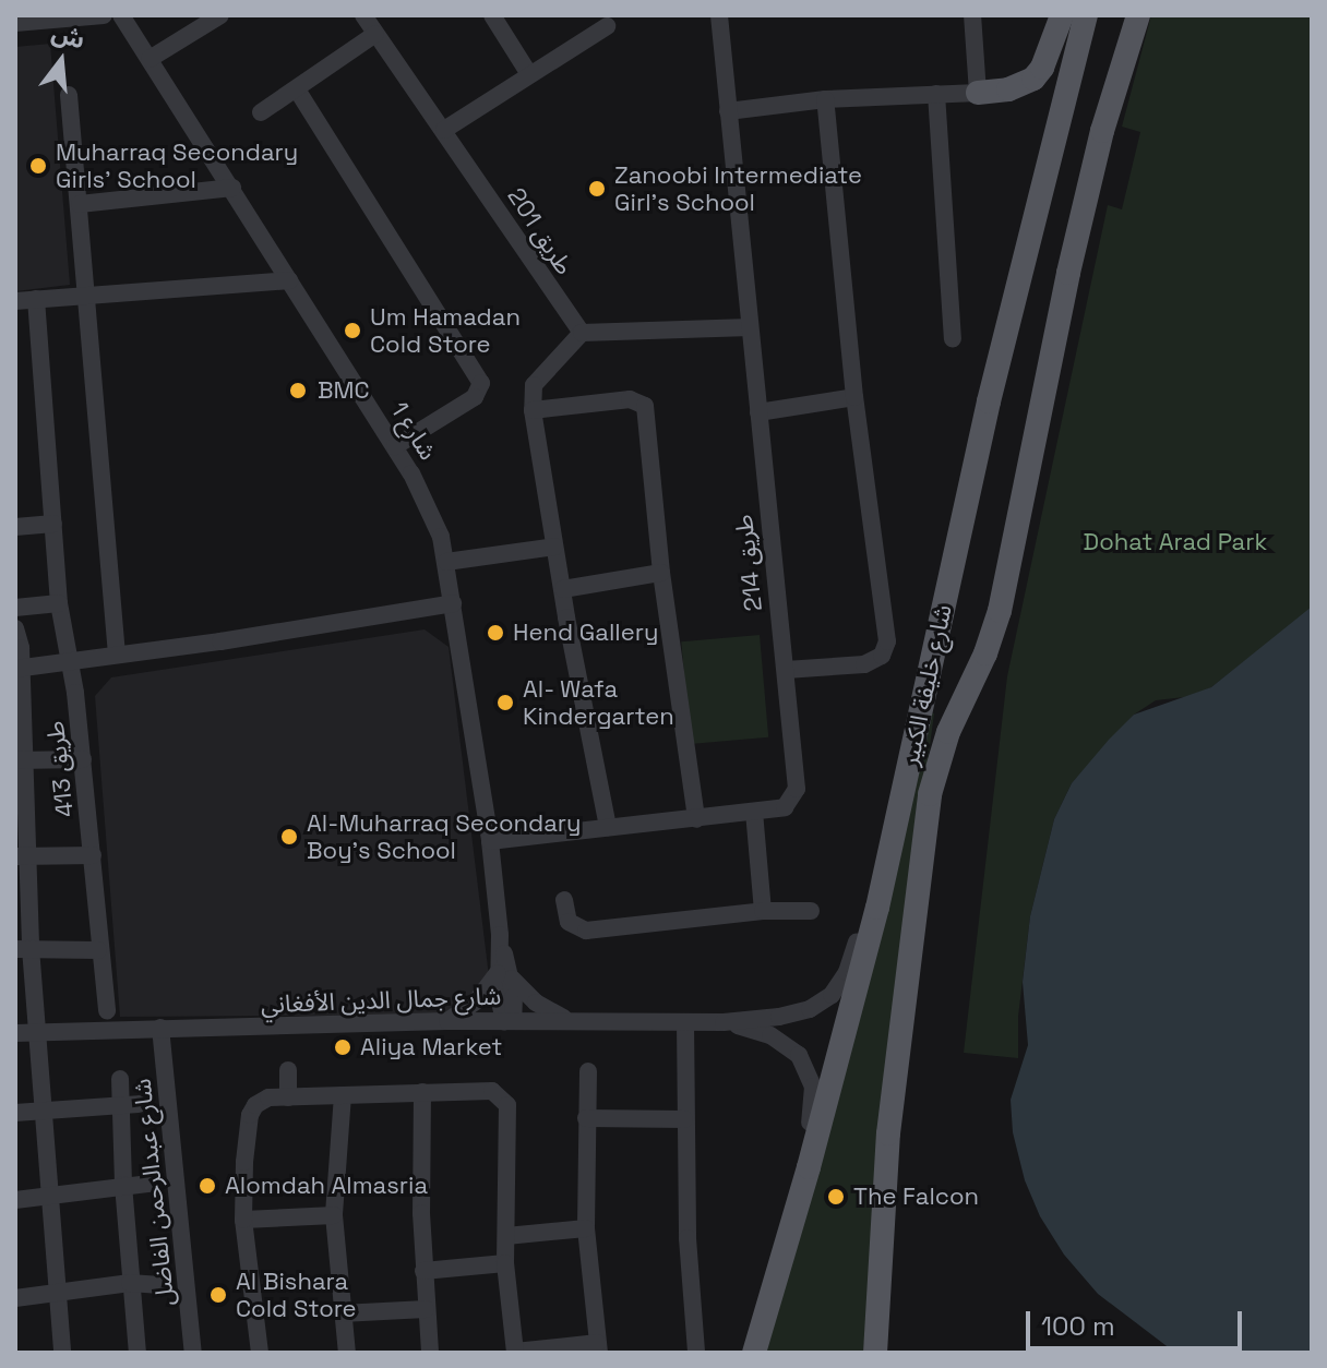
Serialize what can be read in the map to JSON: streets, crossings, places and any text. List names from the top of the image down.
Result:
{
  "streets": {
    "main road": ["شارع خليفة الكبير"],
    "street": [
      "طريق 201",
      "شارع 1",
      "طريق 214",
      "طريق 413",
      "شارع جمال الدين الأفغاني",
      "شارع عبدالرحمن الفاضل"
    ]
  },
  "crossings": [
    ["شارع 1", "طريق 214"],
    ["شارع 1", "شارع جمال الدين الأفغاني"],
    ["شارع خليفة الكبير", "شارع جمال الدين الأفغاني"],
    ["شارع جمال الدين الأفغاني", "شارع عبدالرحمن الفاضل"]
  ],
  "parks": ["Dohat Arad Park"],
  "places": [
    "Muharraq Secondary Girls' School",
    "Zanoobi Intermediate Girl's School",
    "Um Hamadan Cold Store",
    "BMC",
    "Hend Gallery",
    "Al- Wafa Kindergarten",
    "Al-Muharraq Secondary Boy's School",
    "Aliya Market",
    "Alomdah Almasria",
    "The Falcon",
    "Al Bishara Cold Store"
  ],
  "scale_bar": "100 m",
  "north": "top"
}
